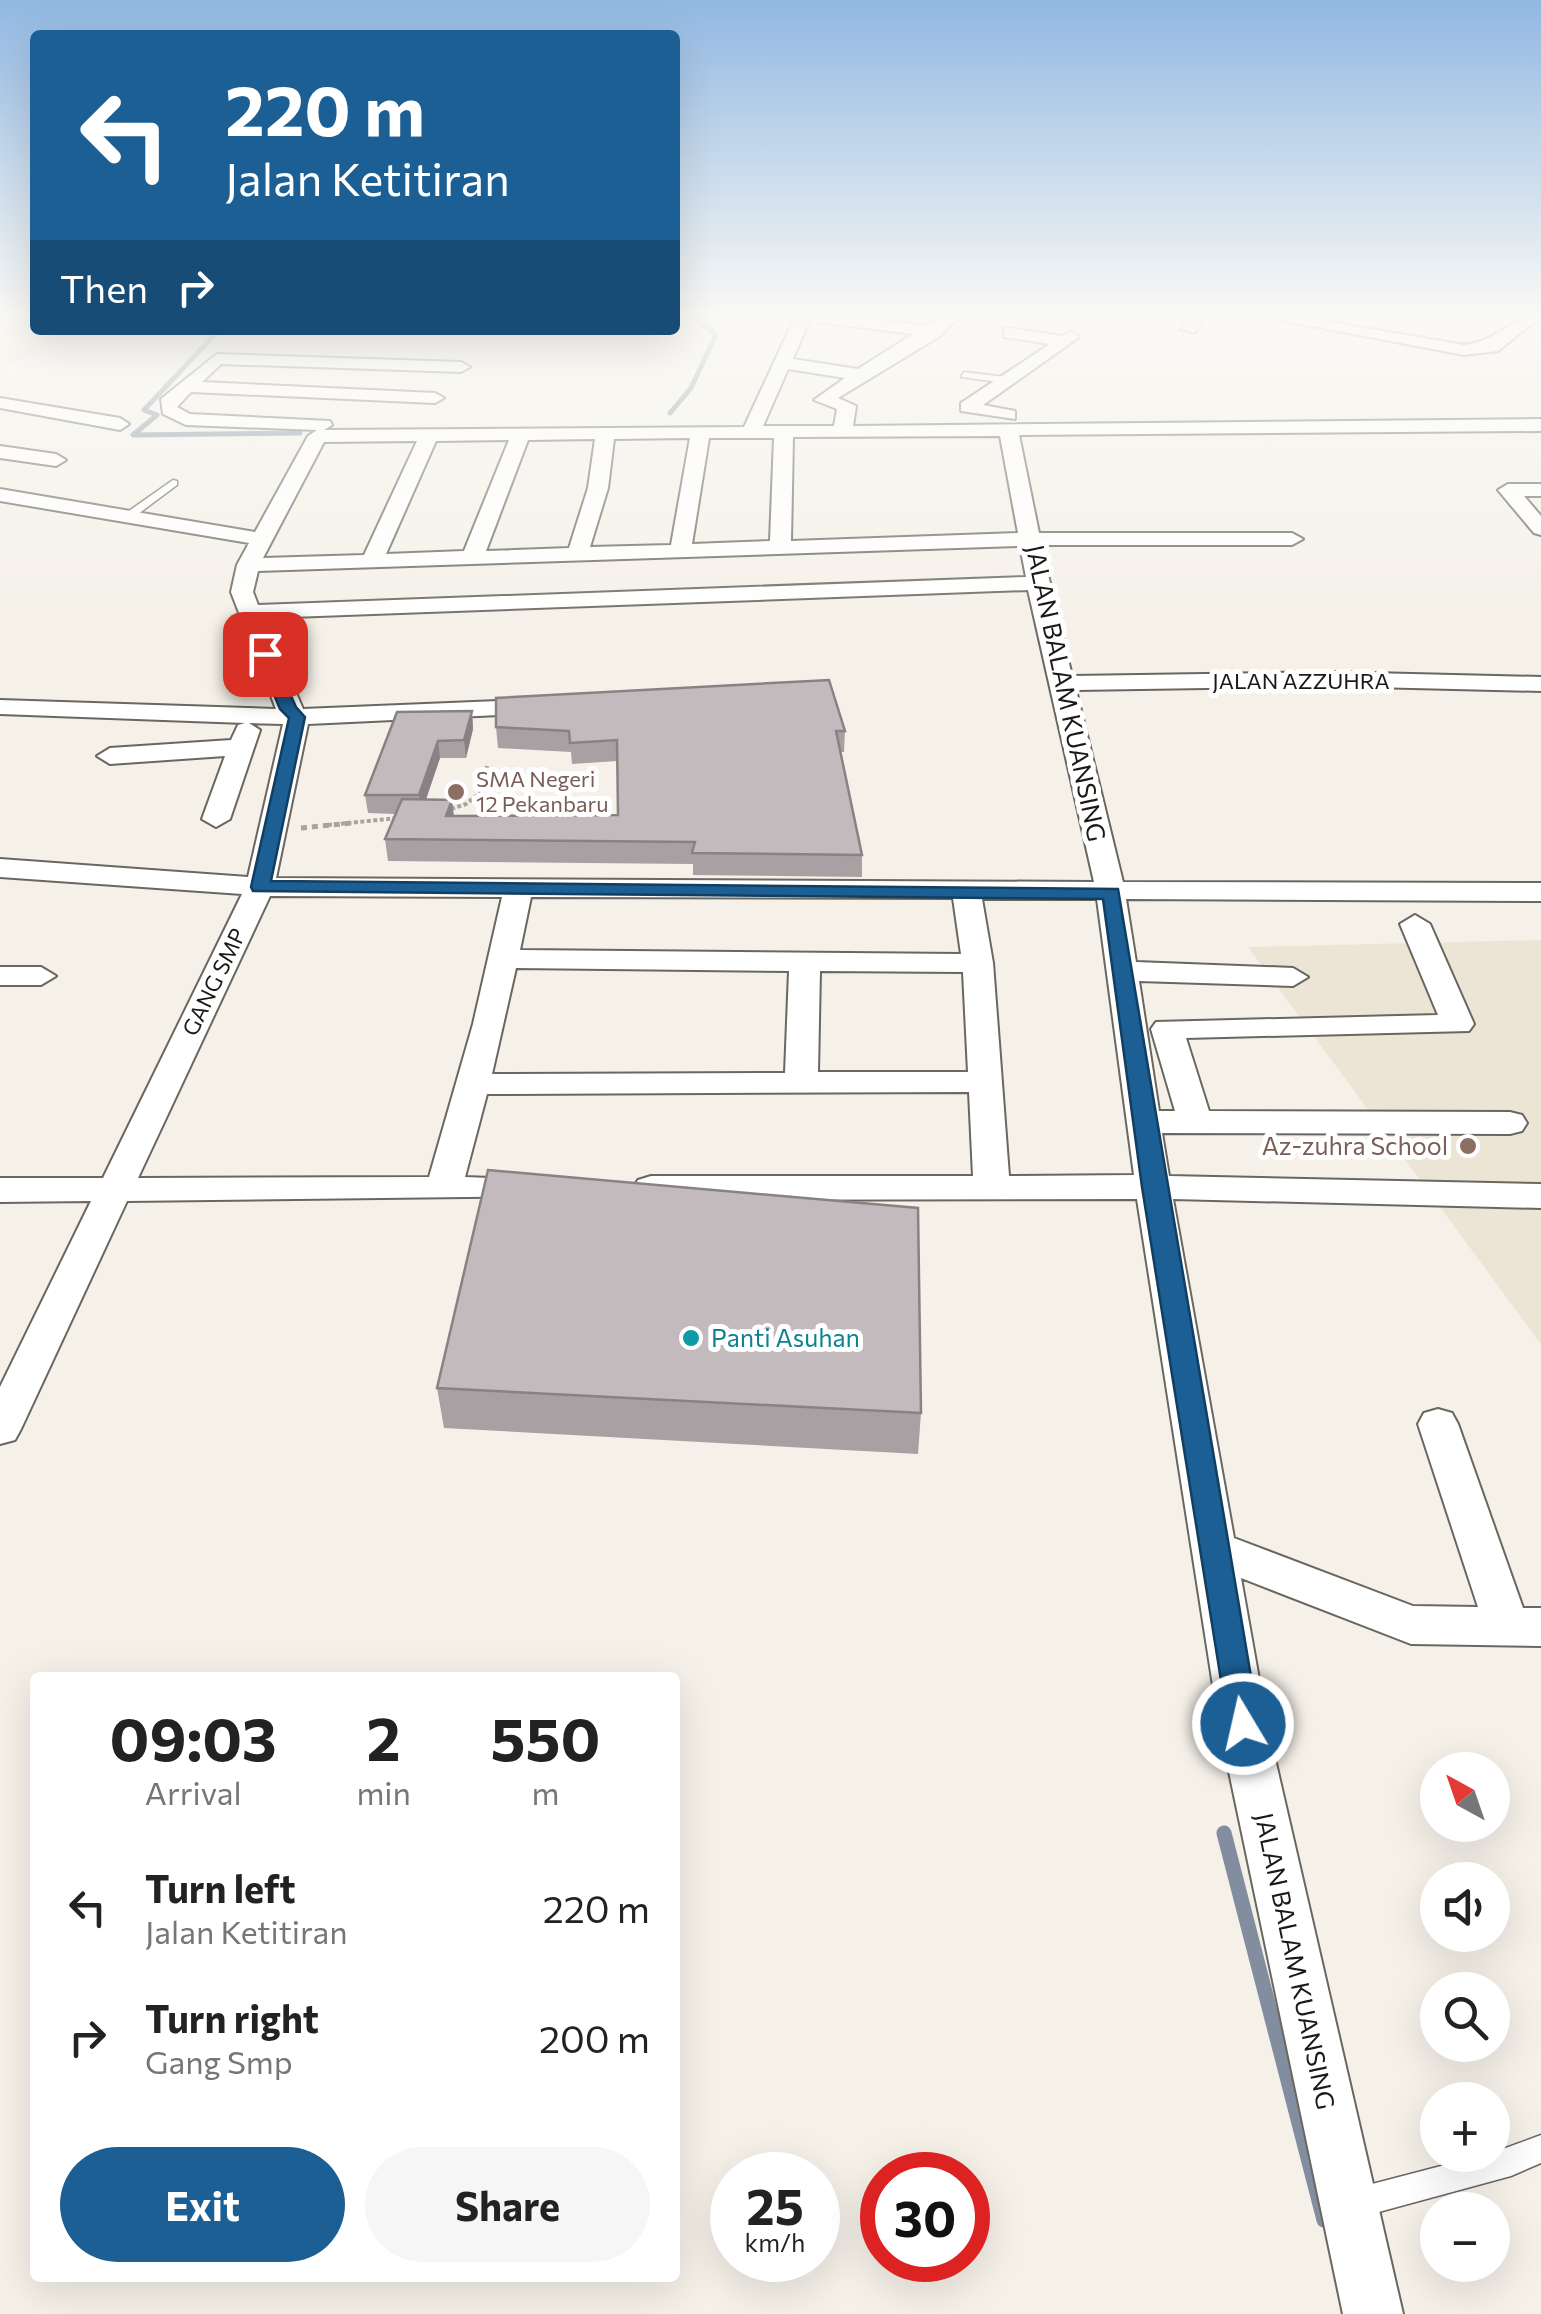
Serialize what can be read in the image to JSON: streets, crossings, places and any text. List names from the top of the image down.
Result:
{
  "streets": {
    "street": ["JALAN AZZUHRA", "JALAN BALAM KUANSING", "GANG SMP"]
  },
  "crossings": [
    ["JALAN AZZUHRA", "JALAN BALAM KUANSING"]
  ],
  "places": ["SMA Negeri 12 Pekanbaru", "Az-zuhra School", "Panti Asuhan"],
  "north": "top left",
  "page": {
    "turn": ["220 m", "Jalan Ketitiran"],
    "then": "Then",
    "eta": [
      "09:03",
      "Arrival",
      "2",
      "min",
      "550",
      "m"
    ],
    "map_buttons": ["+", "−"],
    "list": [
      {
        "name": "Turn left",
        "note": "Jalan Ketitiran",
        "value": "220 m"
      },
      {
        "name": "Turn right",
        "note": "Gang Smp",
        "value": "200 m"
      }
    ],
    "buttons": ["Exit", "Share"],
    "speed": "25 km/h",
    "limit": "30"
  }
}
